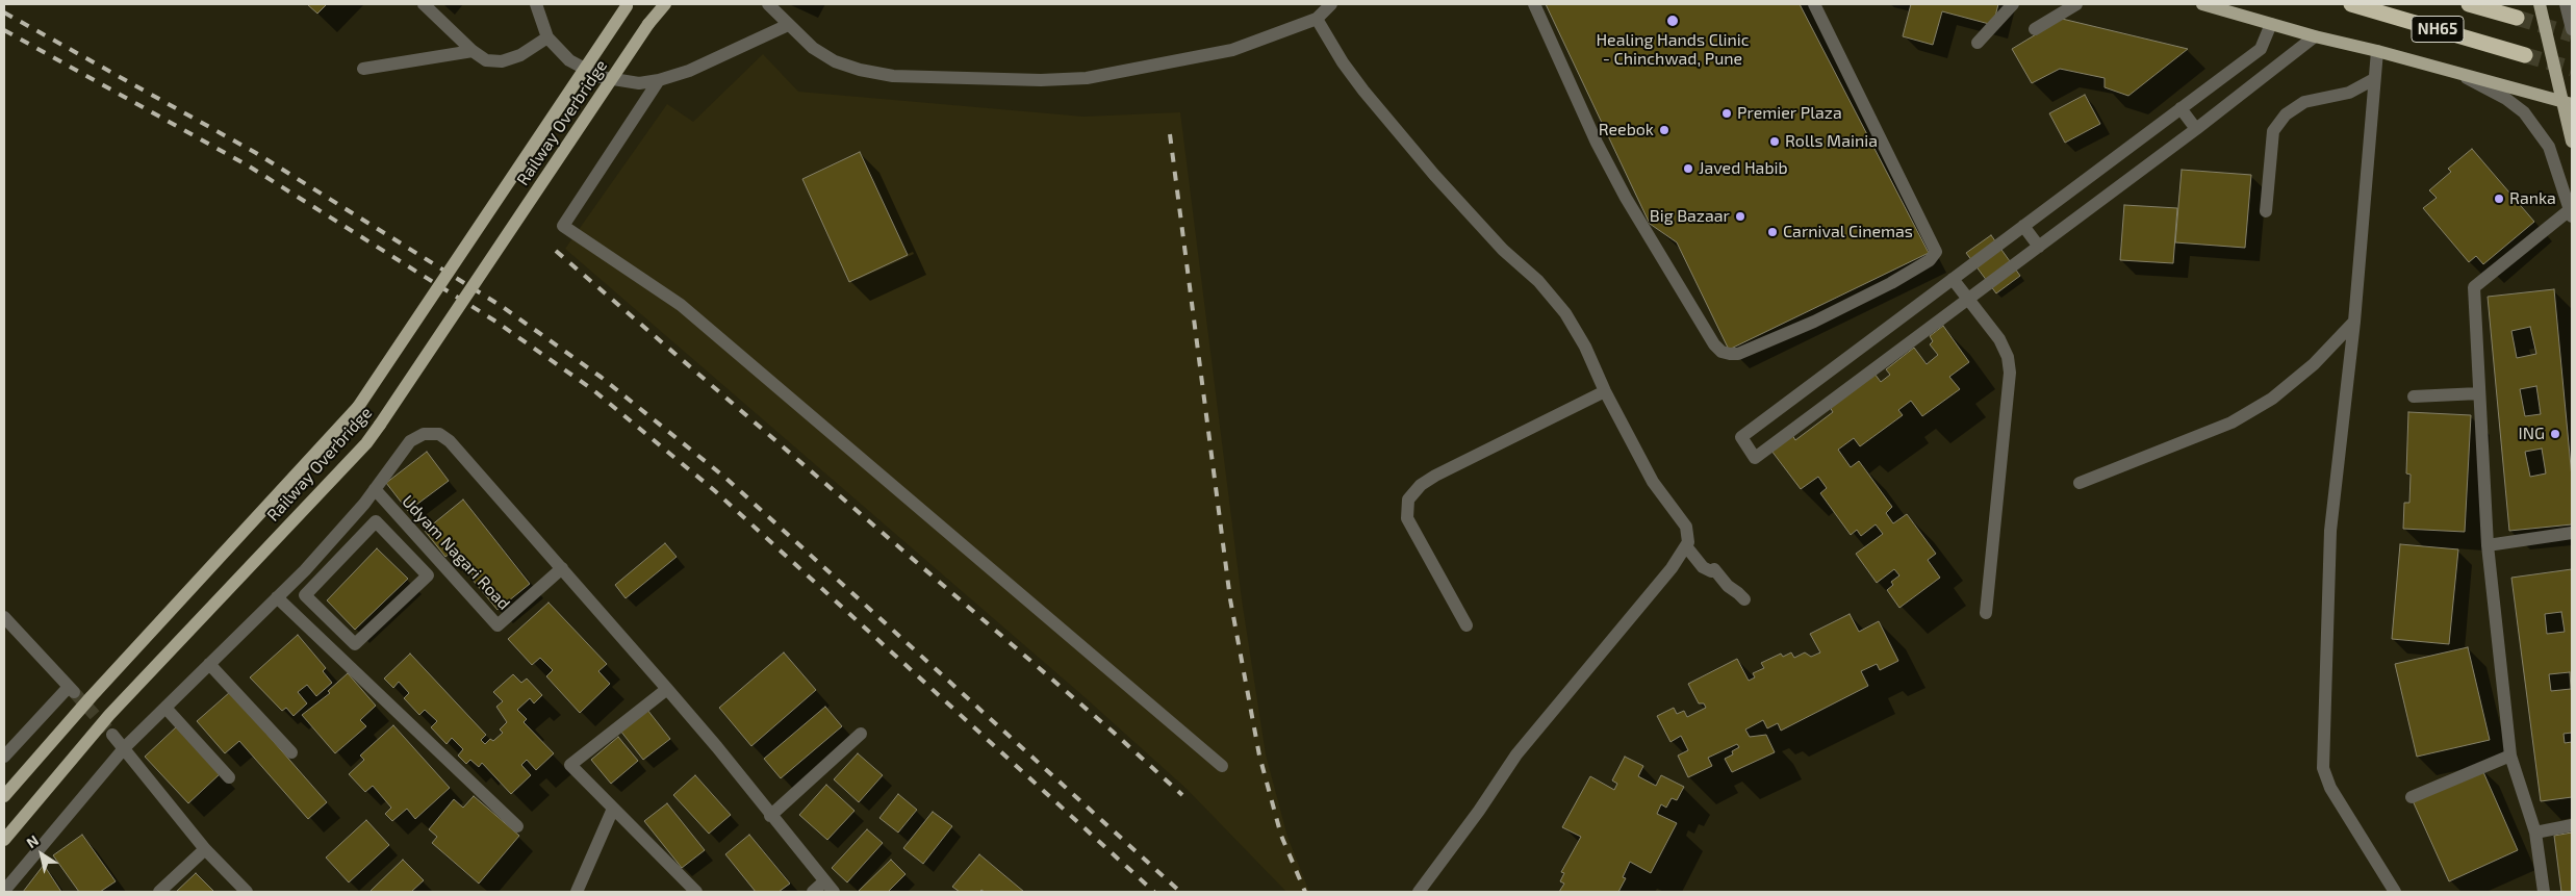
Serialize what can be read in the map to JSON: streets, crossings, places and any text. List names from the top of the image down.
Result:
{
  "streets": {
    "highway": ["NH65"],
    "main road": ["Railway Overbridge"],
    "street": ["Udyam Nagari Road"]
  },
  "places": [
    "Healing Hands Clinic - Chinchwad, Pune",
    "Premier Plaza",
    "Reebok",
    "Rolls Mainia",
    "Javed Habib",
    "Ranka",
    "Big Bazaar",
    "Carnival Cinemas",
    "ING"
  ],
  "north": "top left"
}
